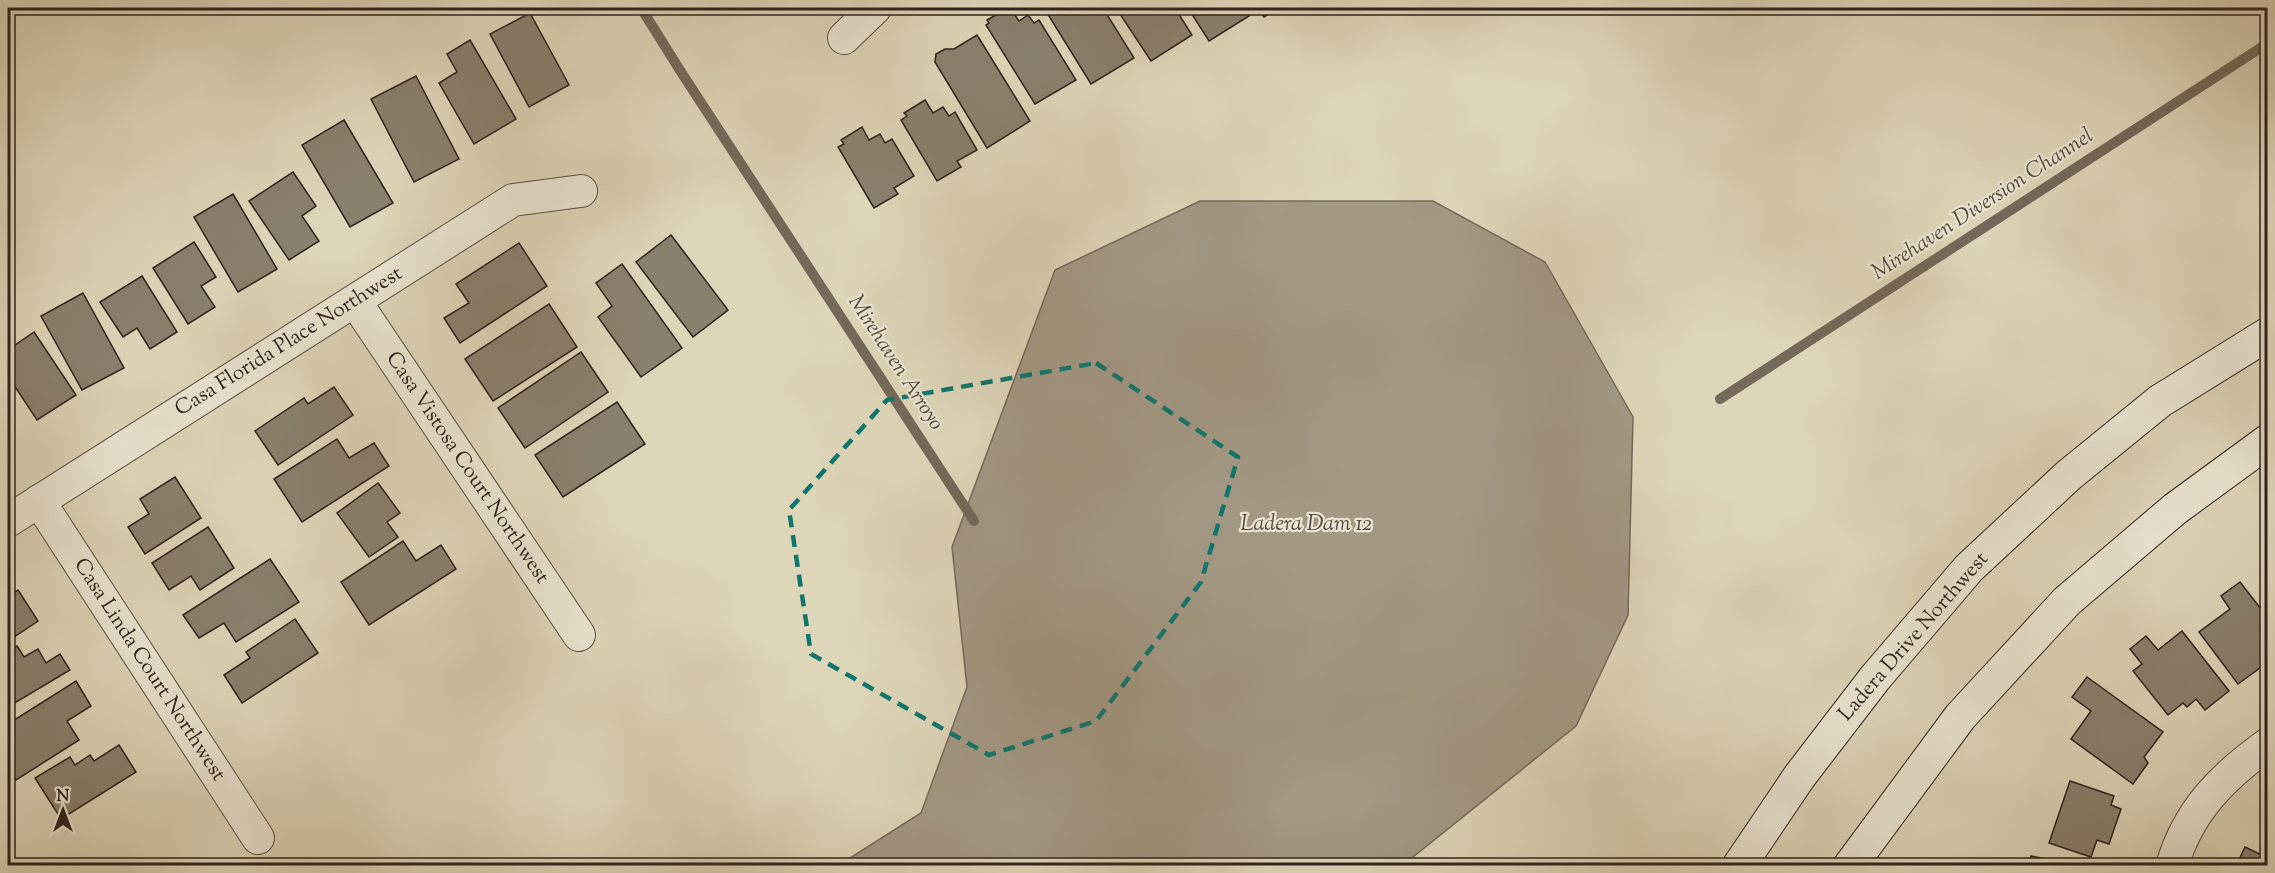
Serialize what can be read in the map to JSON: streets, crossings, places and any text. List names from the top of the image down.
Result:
{
  "streets": {
    "main road": ["Ladera Drive Northwest"],
    "street": ["Casa Florida Place Northwest", "Casa Vistosa Court Northwest", "Casa Linda Court Northwest"]
  },
  "crossings": [
    ["Casa Florida Place Northwest", "Casa Vistosa Court Northwest"],
    ["Casa Florida Place Northwest", "Casa Linda Court Northwest"]
  ],
  "water": ["Mirehaven Diversion Channel", "Mirehaven Arroyo", "Ladera Dam 12"],
  "north": "top"
}
